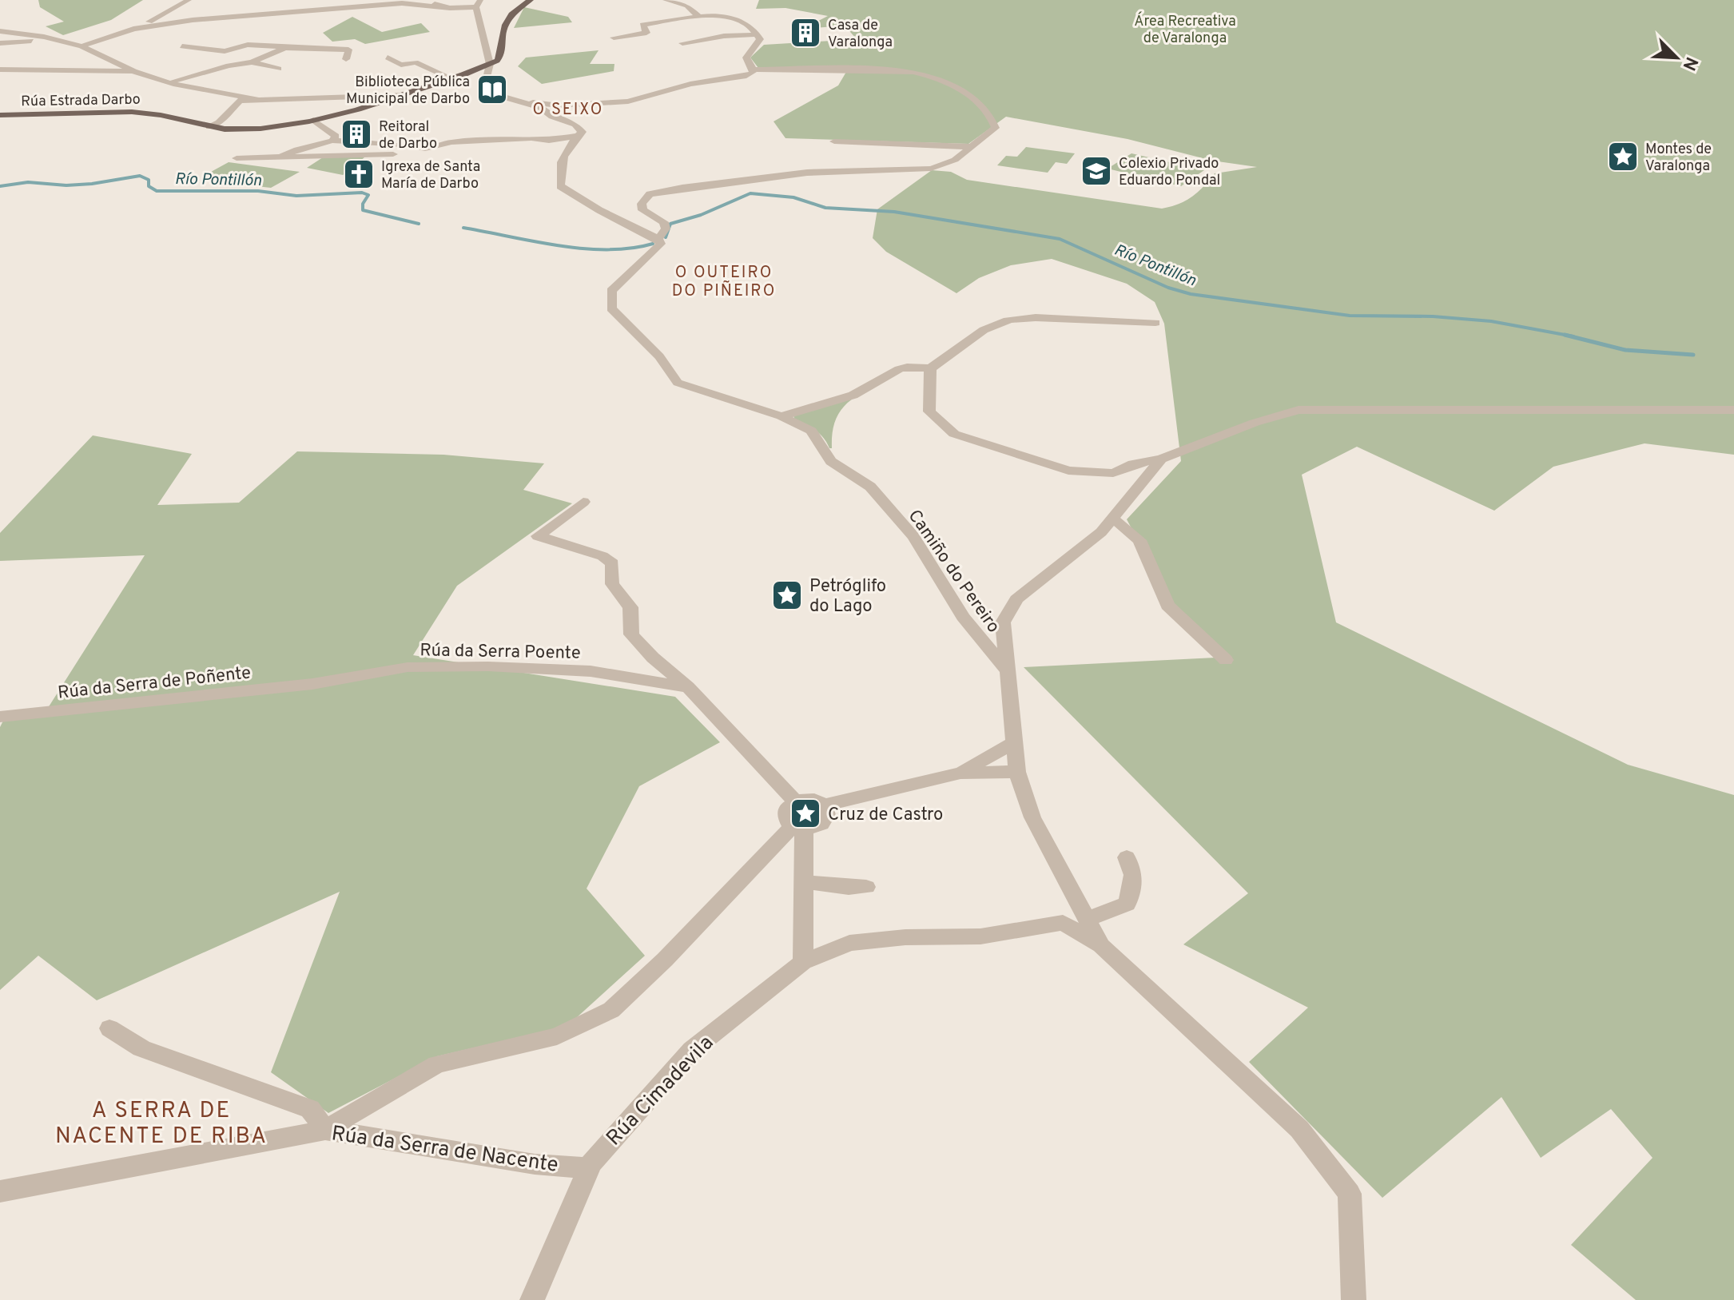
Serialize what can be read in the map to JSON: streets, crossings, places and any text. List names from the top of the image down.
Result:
{
  "streets": {
    "main road": ["Rúa Estrada Darbo"],
    "street": [
      "Camiño do Pereiro",
      "Rúa da Serra Poente",
      "Rúa da Serra de Poñente",
      "Rúa Cimadevila",
      "Rúa da Serra de Nacente"
    ]
  },
  "crossings": [
    ["Rúa da Serra Poente", "Rúa da Serra de Poñente"],
    ["Rúa Cimadevila", "Rúa da Serra de Nacente"]
  ],
  "districts": ["O SEIXO", "O OUTEIRO DO PIÑEIRO", "A SERRA DE NACENTE DE RIBA"],
  "water": ["Río Pontillón"],
  "parks": ["Área Recreativa de Varalonga"],
  "places": {
    "building": ["Casa de Varalonga", "Reitoral de Darbo"],
    "library": ["Biblioteca Pública Municipal de Darbo"],
    "place": ["Montes de Varalonga", "Petróglifo do Lago", "Cruz de Castro"],
    "school or university": ["Colexio Privado Eduardo Pondal"],
    "church": ["Igrexa de Santa María de Darbo"]
  },
  "north": "bottom right"
}
